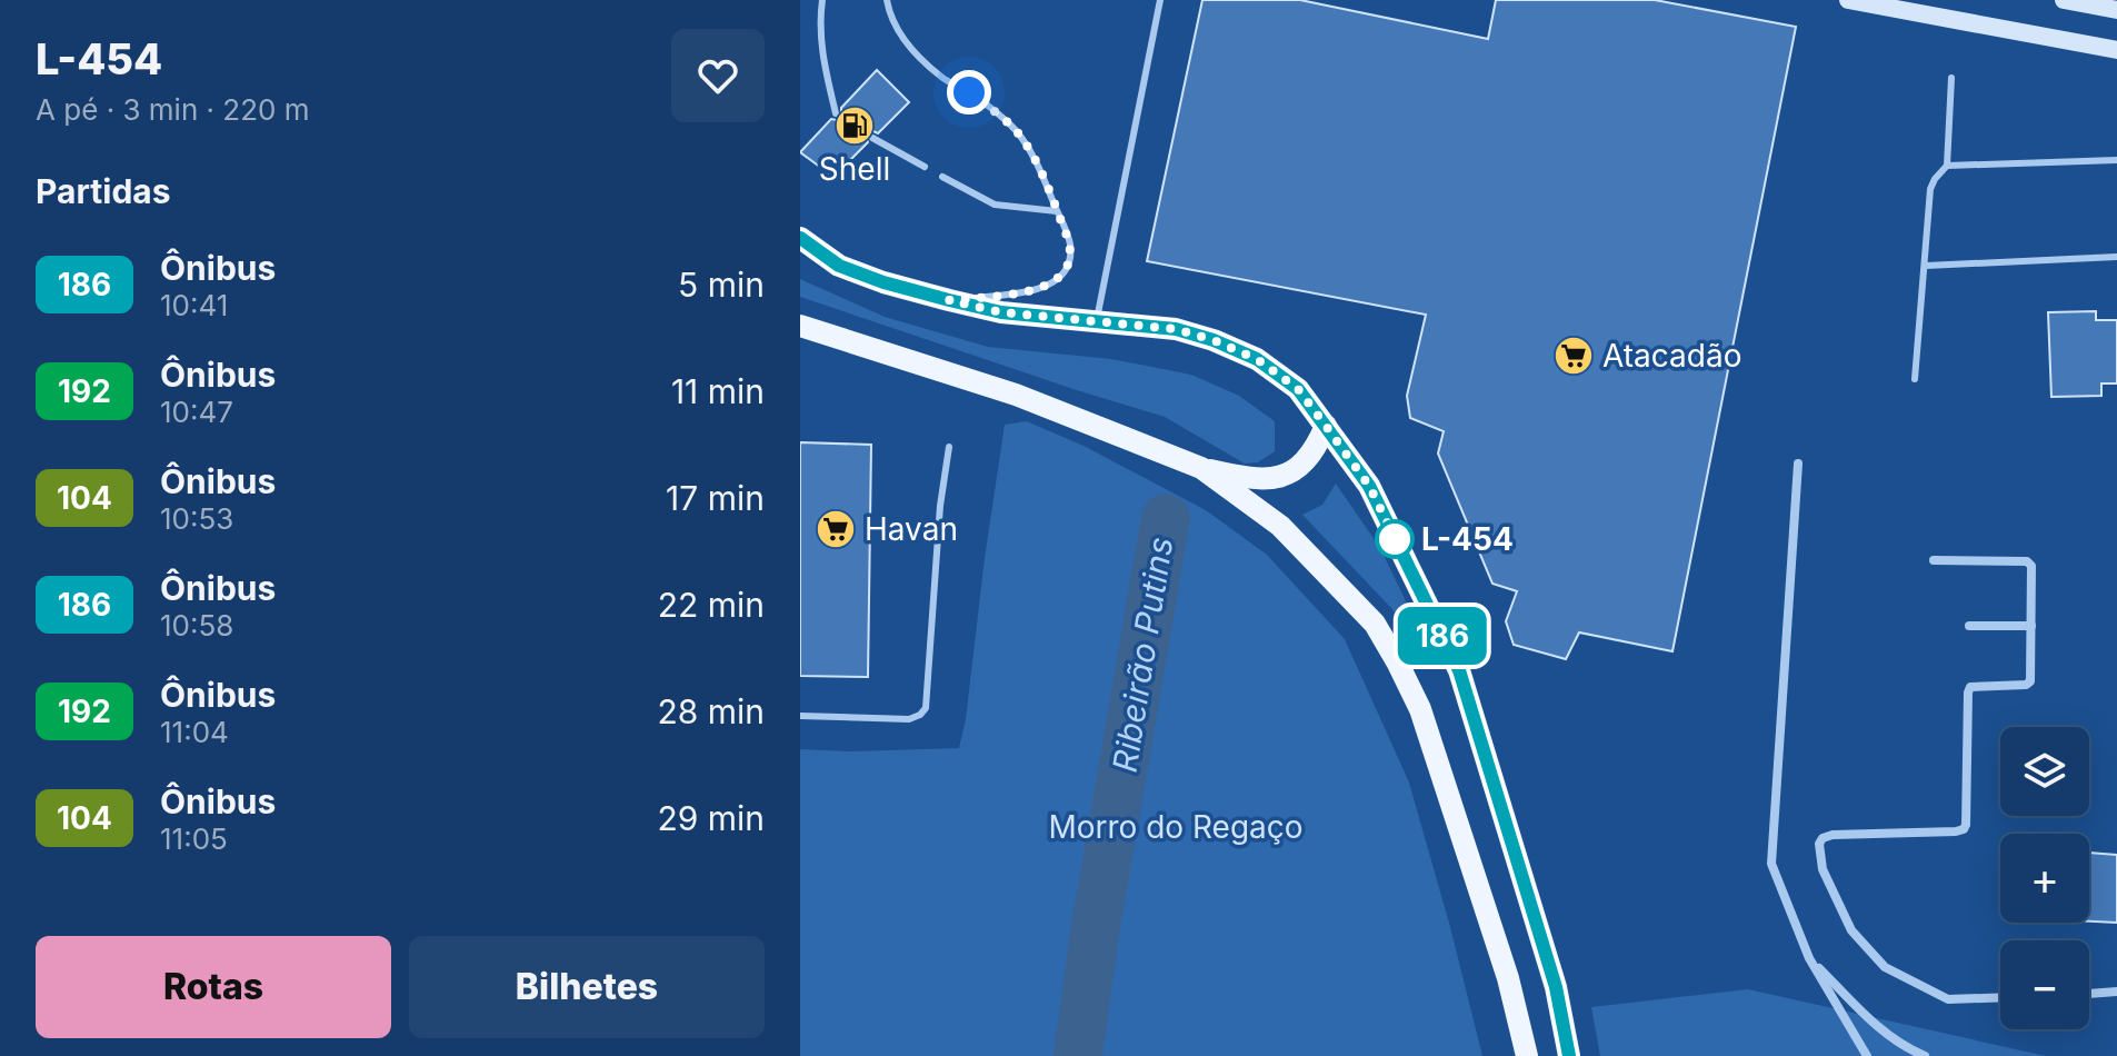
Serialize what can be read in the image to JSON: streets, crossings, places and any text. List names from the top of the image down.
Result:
{
  "water": ["Ribeirão Putins"],
  "parks": ["Morro do Regaço"],
  "places": {
    "fuel station": ["Shell"],
    "supermarket": ["Atacadão", "Havan"],
    "other": ["L-454"]
  },
  "lines": ["bus line 186"],
  "page": {
    "heading": [
      ["L-454", "A pé · 3 min · 220 m"],
      "Partidas"
    ],
    "on_map": "186",
    "list": [
      {
        "mark": "186",
        "name": "Ônibus",
        "note": "10:41",
        "value": "5 min"
      },
      {
        "mark": "192",
        "name": "Ônibus",
        "note": "10:47",
        "value": "11 min"
      },
      {
        "mark": "104",
        "name": "Ônibus",
        "note": "10:53",
        "value": "17 min"
      },
      {
        "mark": "186",
        "name": "Ônibus",
        "note": "10:58",
        "value": "22 min"
      },
      {
        "mark": "192",
        "name": "Ônibus",
        "note": "11:04",
        "value": "28 min"
      },
      {
        "mark": "104",
        "name": "Ônibus",
        "note": "11:05",
        "value": "29 min"
      }
    ],
    "map_buttons": ["+", "−"],
    "buttons": ["Rotas", "Bilhetes"]
  }
}
